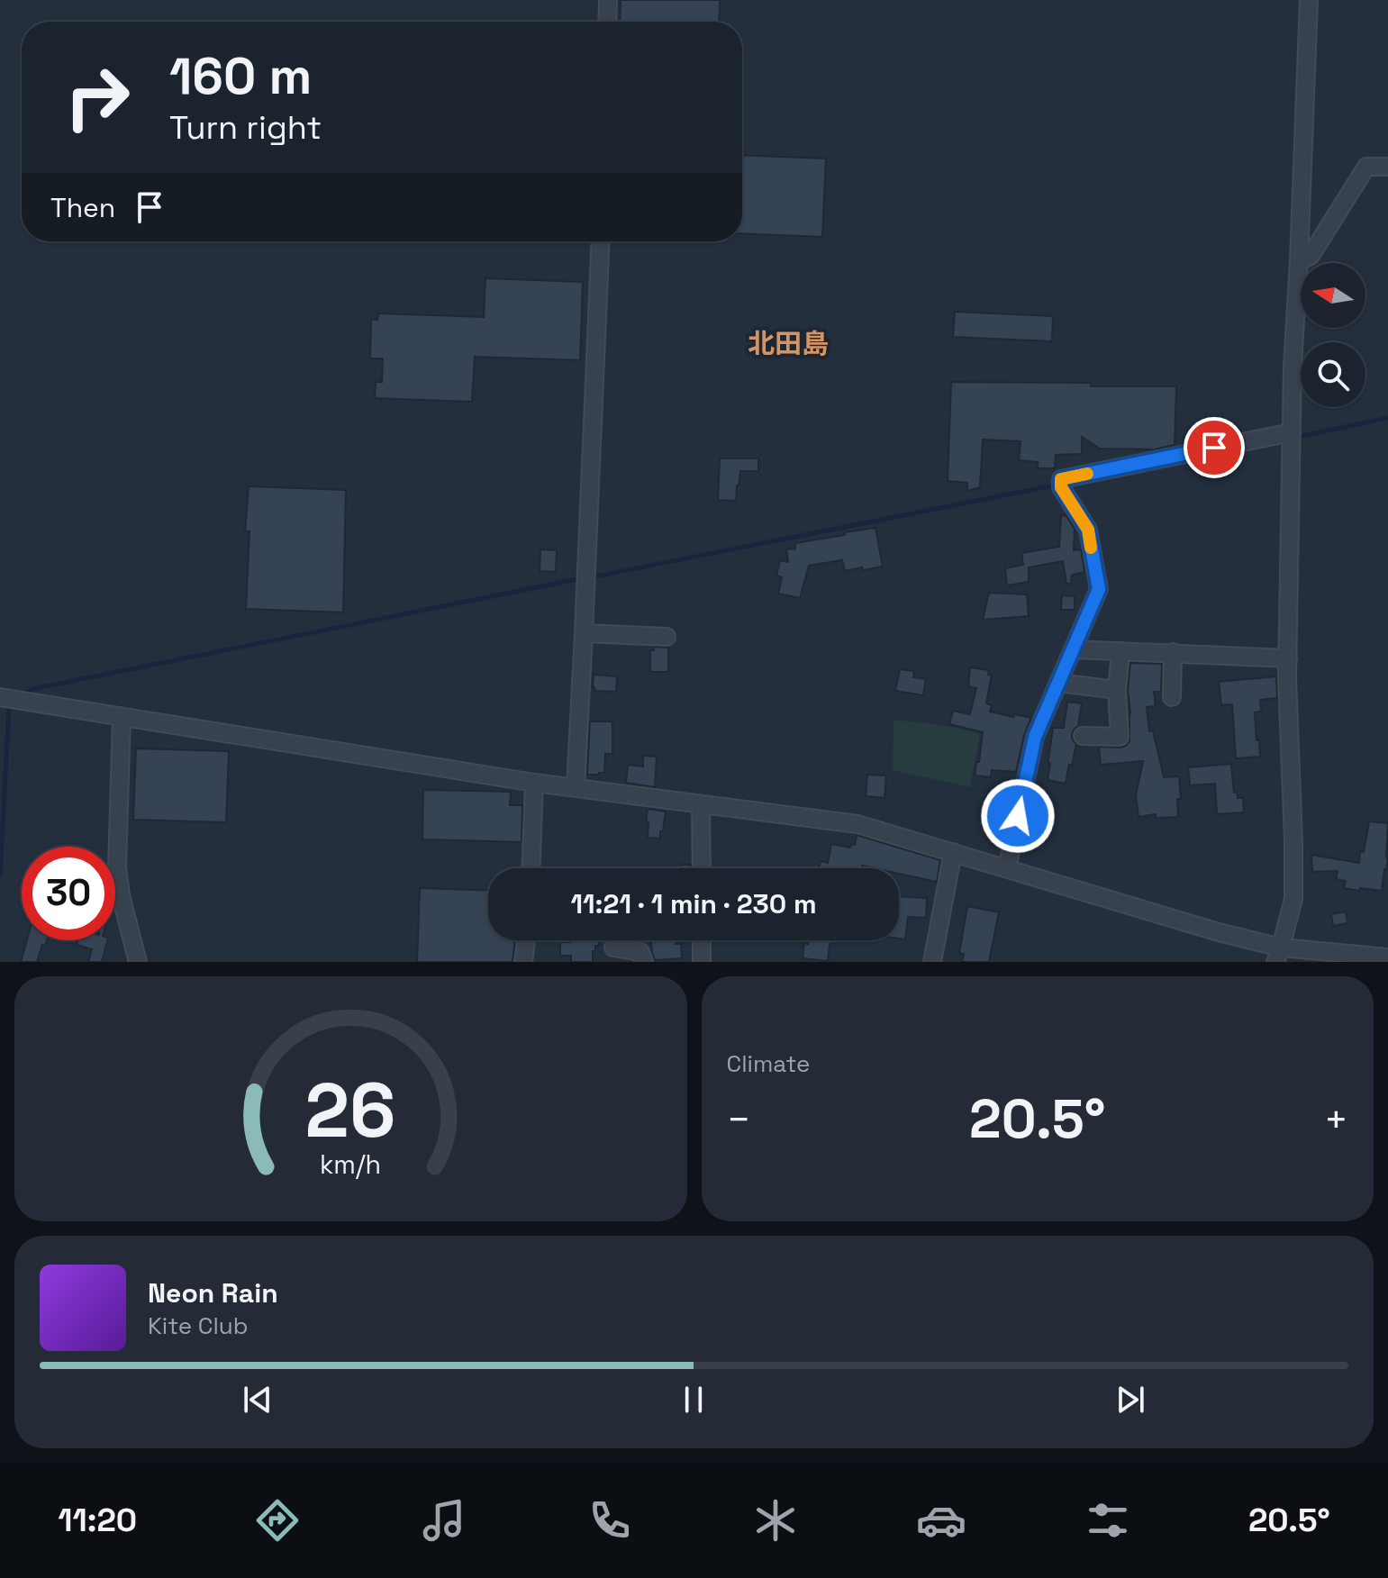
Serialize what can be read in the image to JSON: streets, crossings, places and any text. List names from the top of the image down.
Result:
{
  "districts": ["北田島"],
  "north": "left",
  "page": {
    "turn": ["160 m", "Turn right"],
    "then": "Then",
    "limit": "30",
    "trip": "11:21 · 1 min · 230 m",
    "tile": "Climate",
    "heat": ["−", "20.5°", "+"],
    "song": ["Neon Rain", "Kite Club"],
    "tabs": ["11:20", "20.5°"],
    "gauge": ["26", "km/h"]
  }
}
